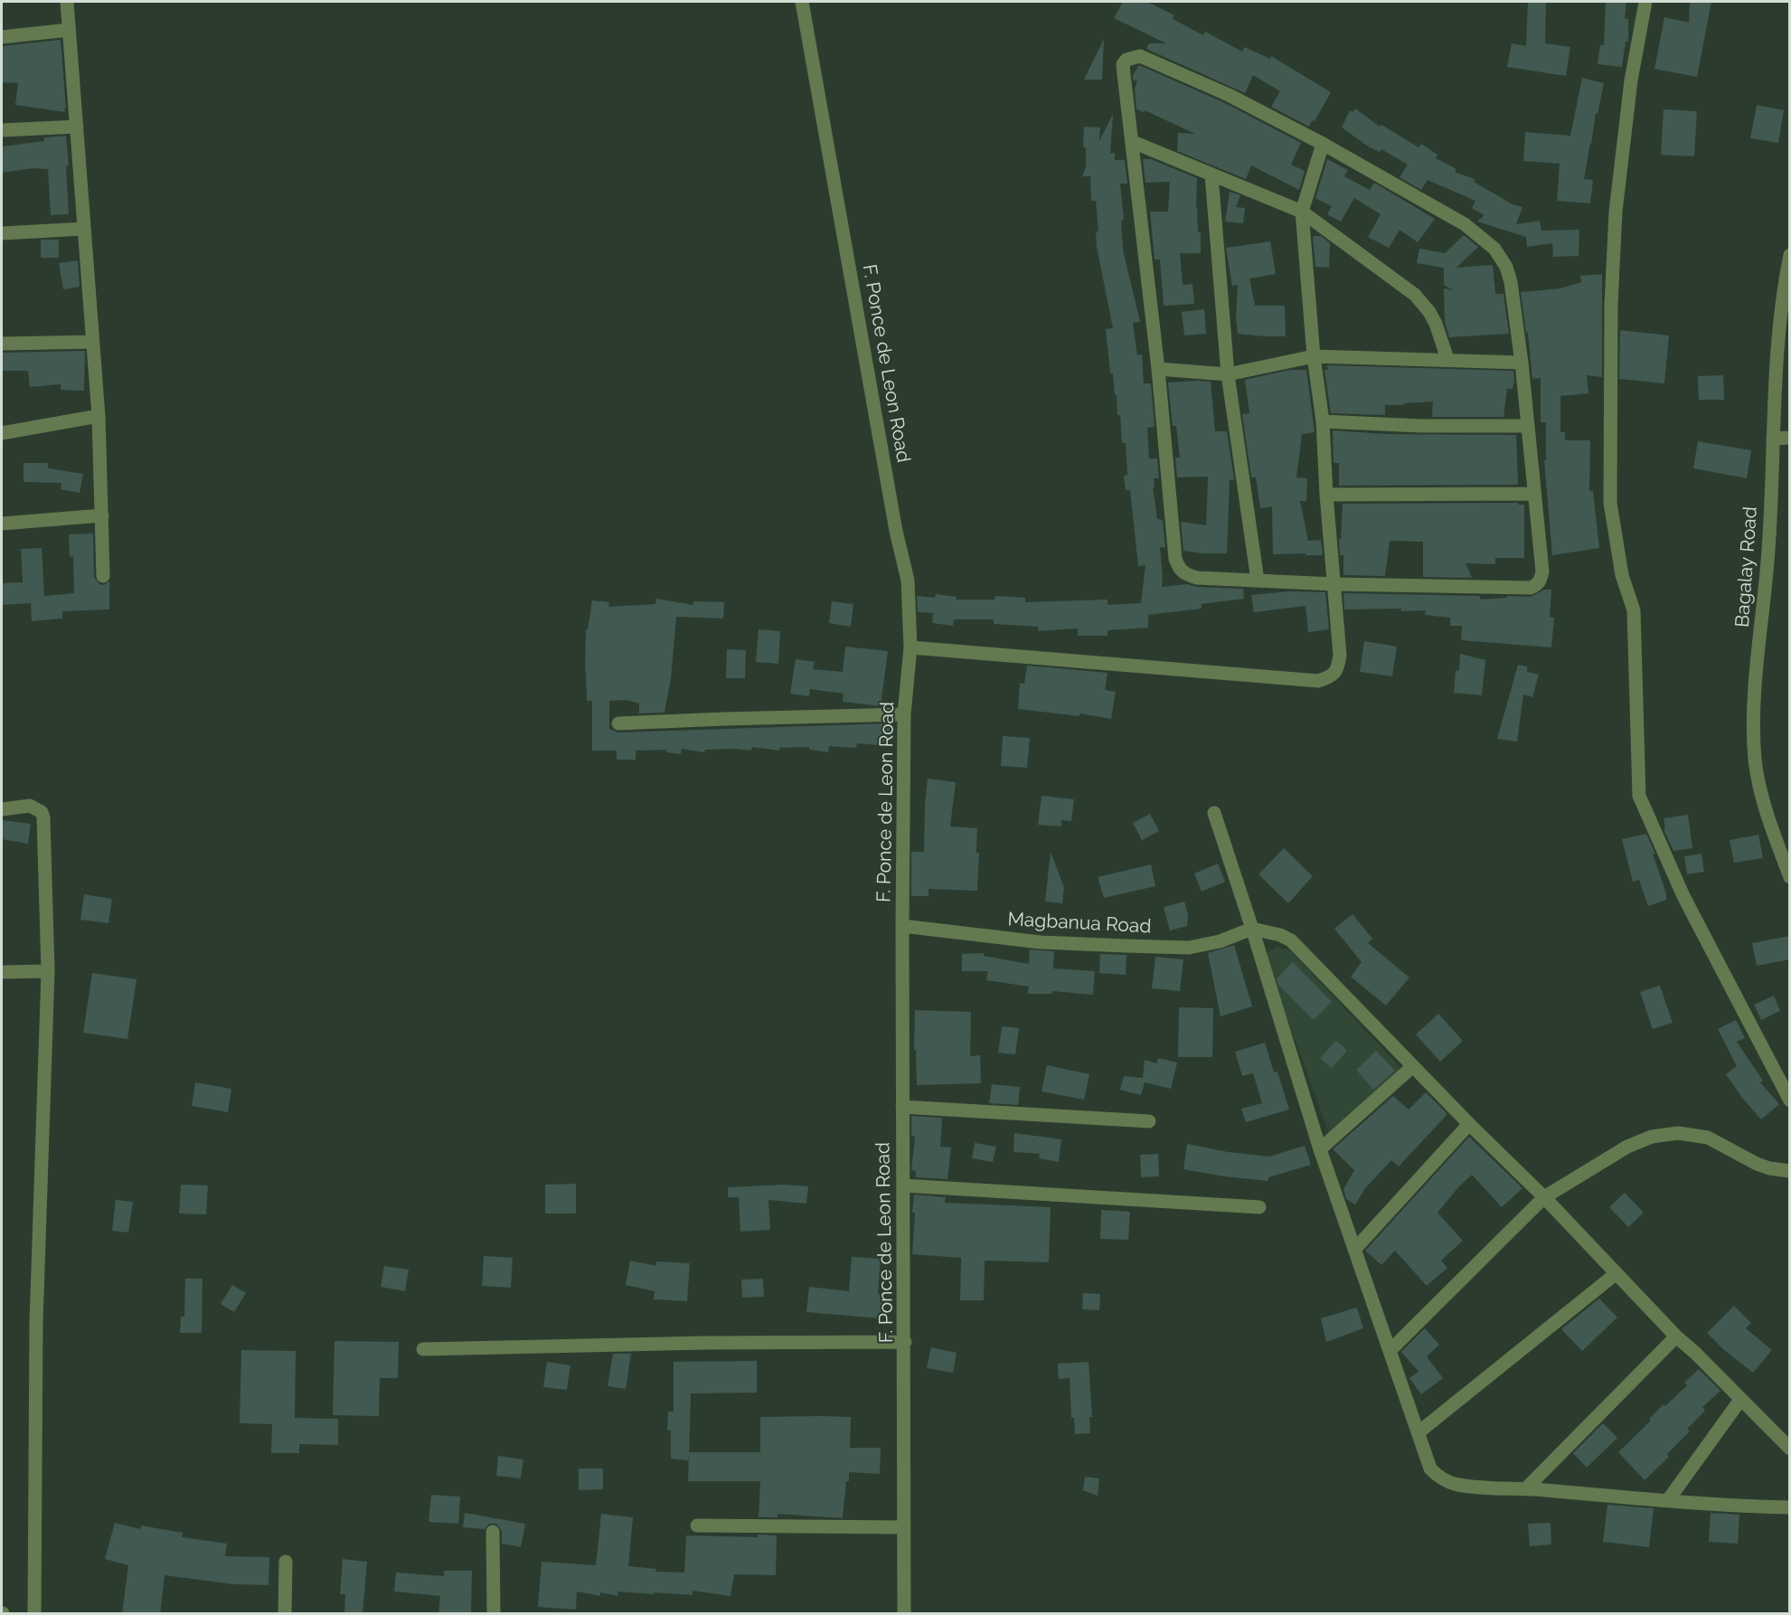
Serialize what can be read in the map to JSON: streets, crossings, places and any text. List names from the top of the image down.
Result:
{
  "streets": {
    "street": ["F. Ponce de Leon Road", "Bagalay Road", "Magbanua Road"]
  },
  "crossings": [
    ["F. Ponce de Leon Road", "Magbanua Road"]
  ]
}
